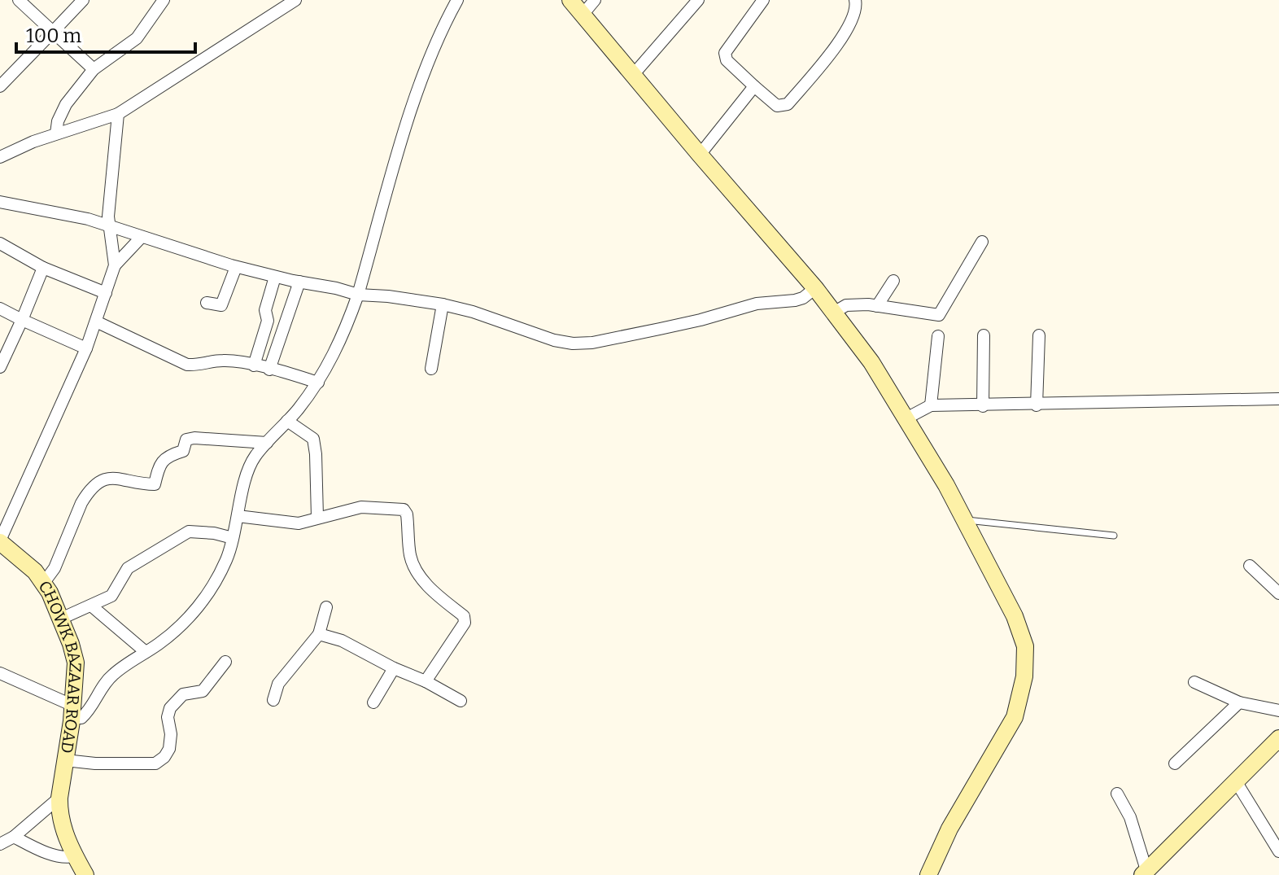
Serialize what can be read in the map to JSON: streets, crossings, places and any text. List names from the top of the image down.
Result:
{
  "streets": {
    "main road": ["CHOWK BAZAAR ROAD"]
  },
  "scale_bar": "100 m"
}
